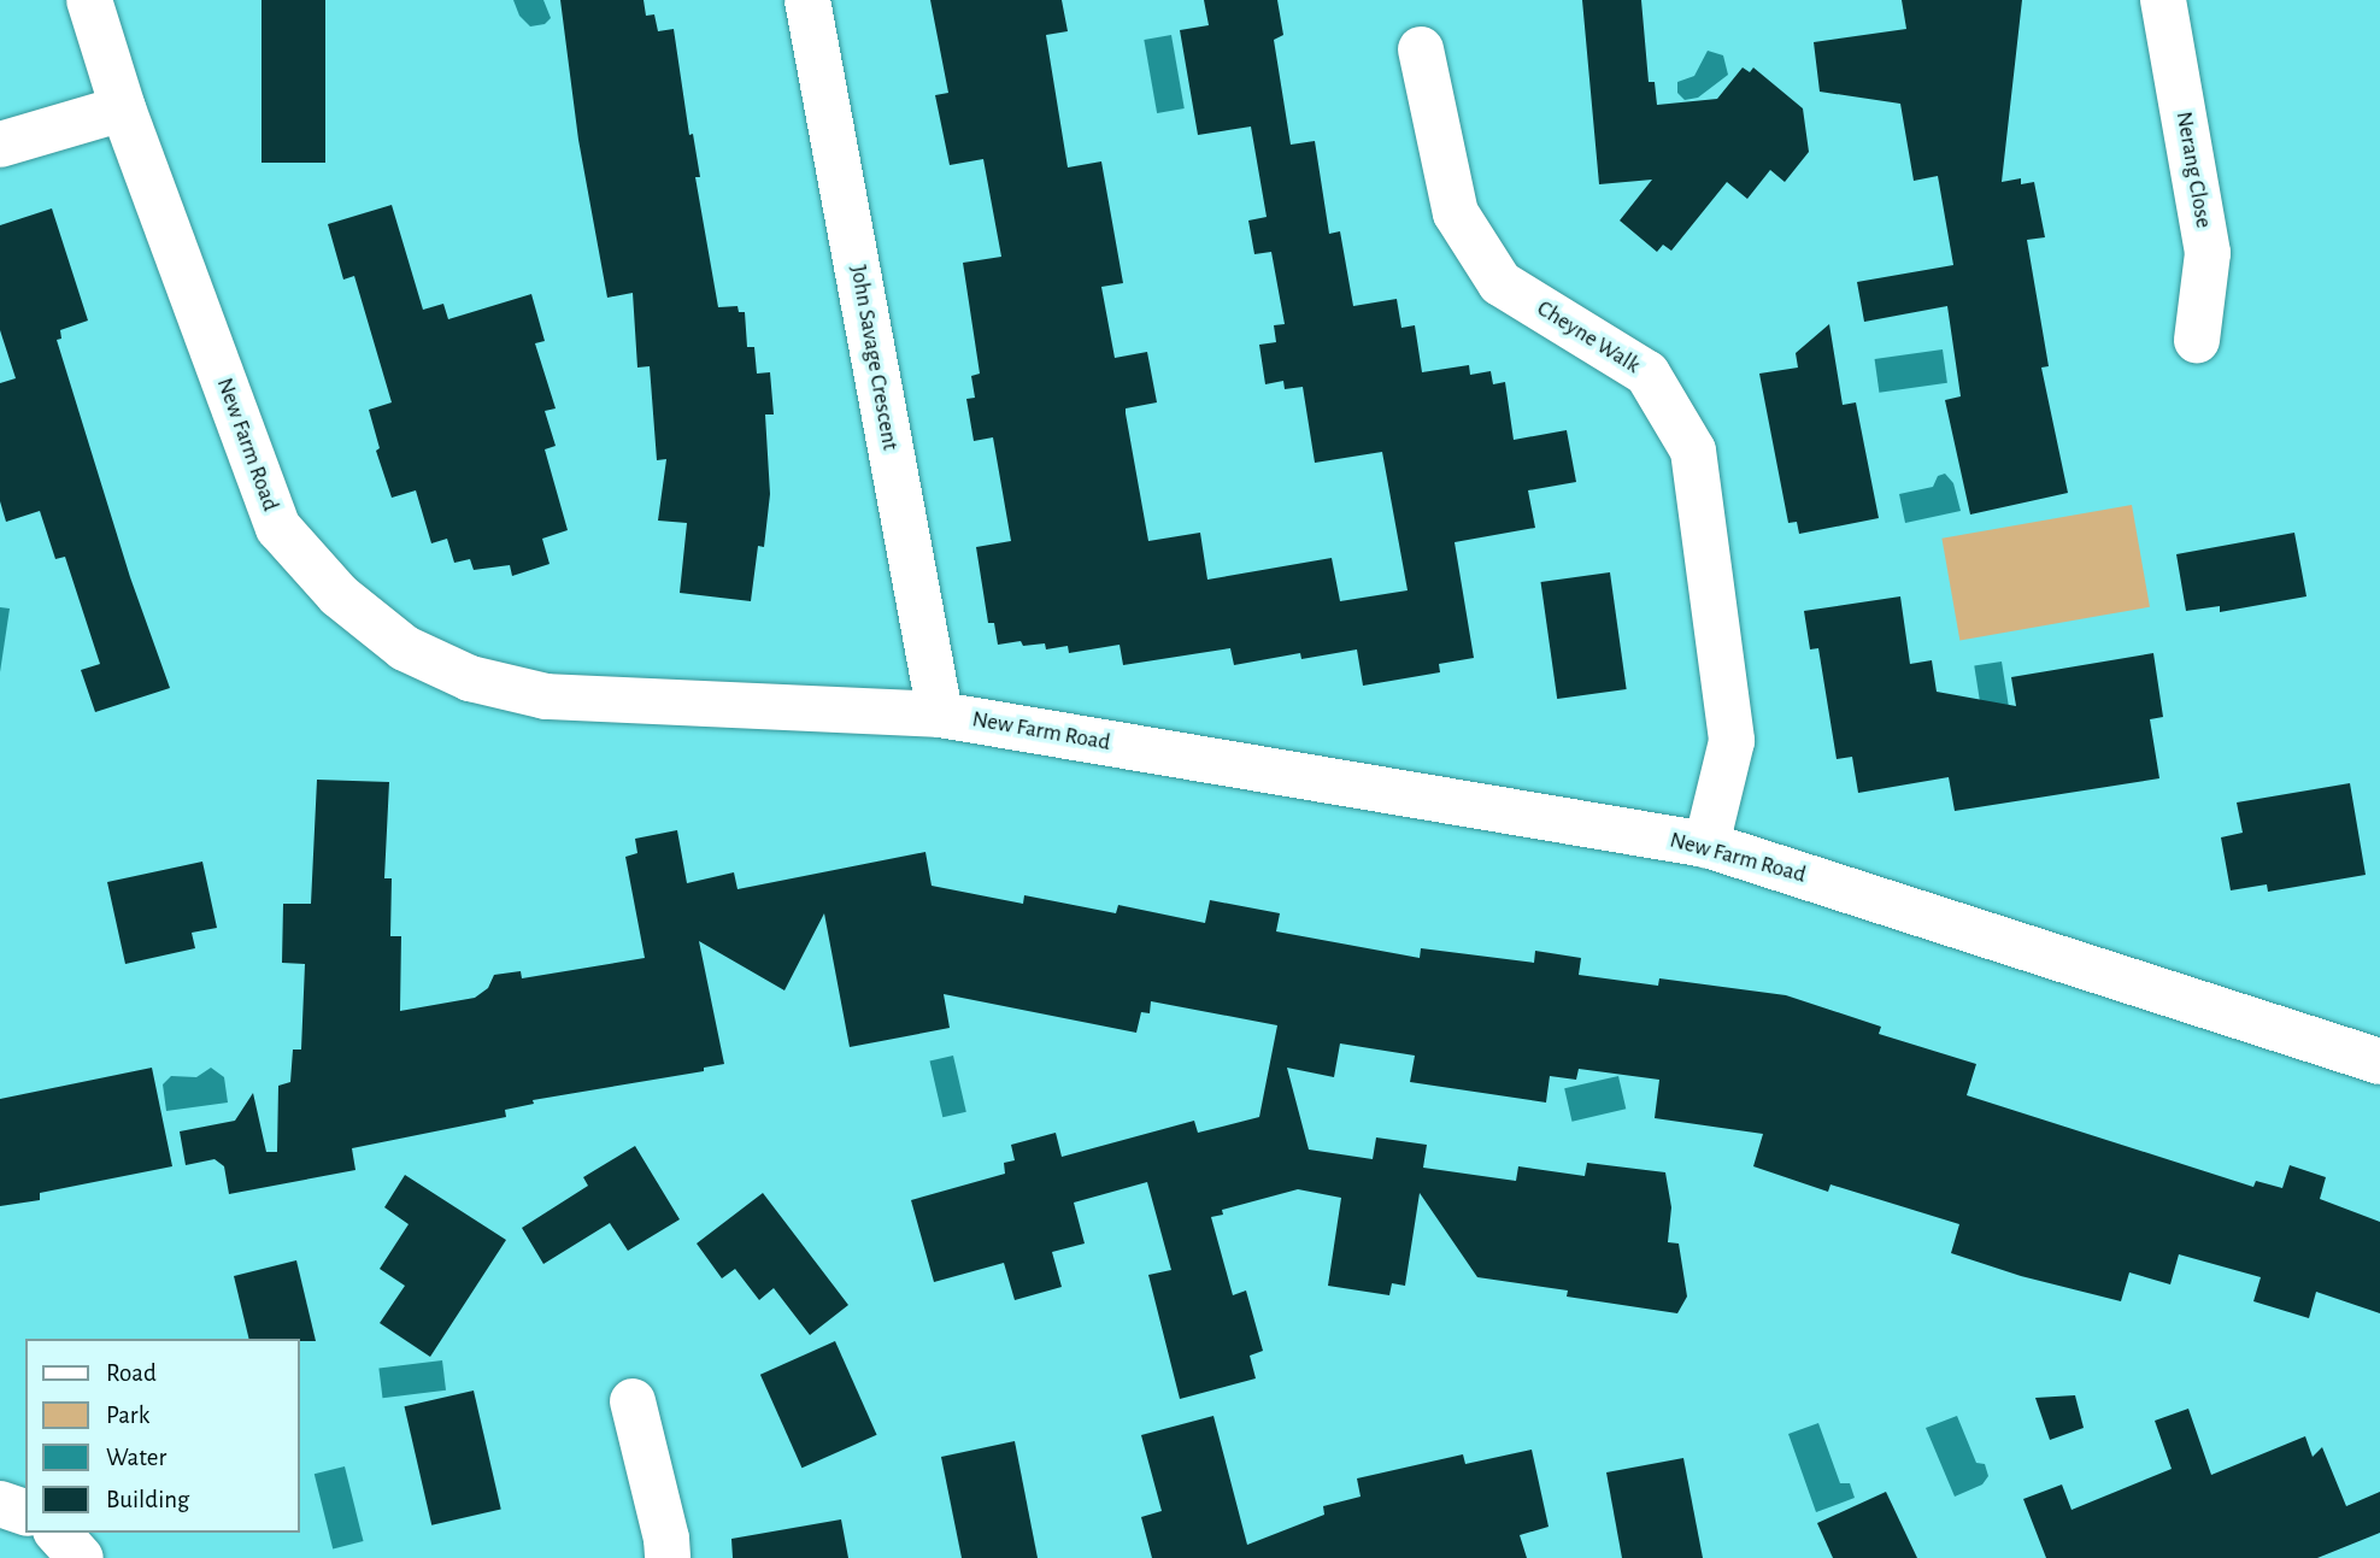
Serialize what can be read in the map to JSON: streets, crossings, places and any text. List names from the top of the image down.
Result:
{
  "streets": {
    "street": [
      "Nerang Close",
      "Cheyne Walk",
      "John Savage Crescent",
      "New Farm Road"
    ]
  },
  "crossings": [
    ["Cheyne Walk", "New Farm Road"],
    ["John Savage Crescent", "New Farm Road"]
  ],
  "legend": [
    "Road",
    "Park",
    "Water",
    "Building"
  ]
}
